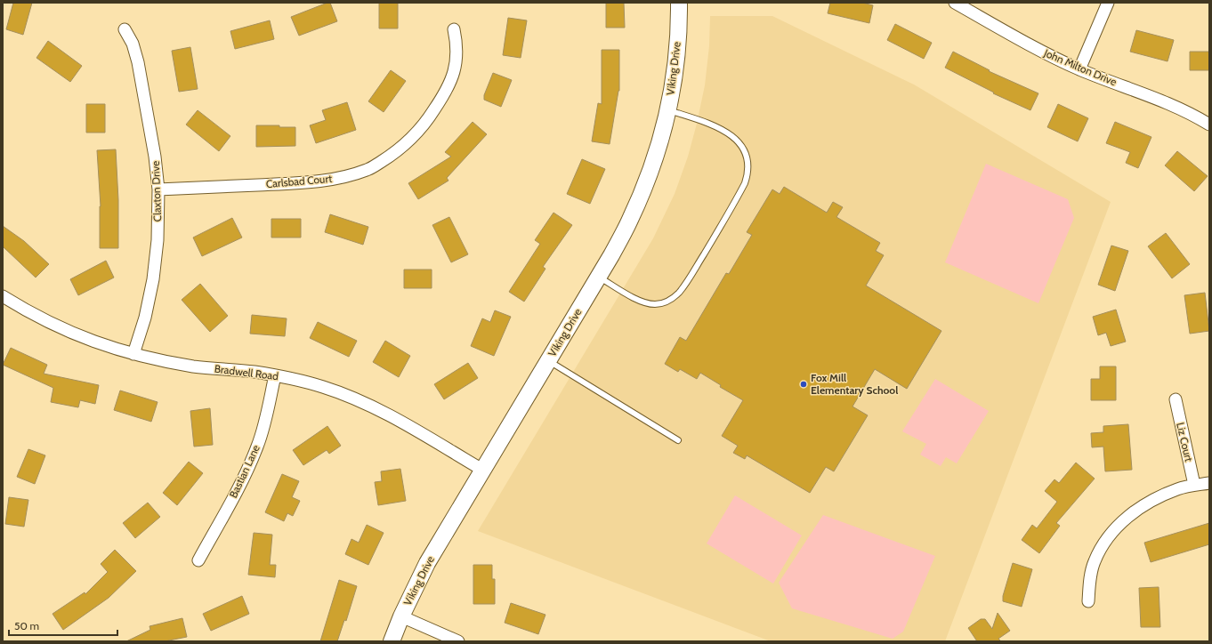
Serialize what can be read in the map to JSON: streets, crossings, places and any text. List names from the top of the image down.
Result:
{
  "streets": {
    "street": [
      "John Milton Drive",
      "Viking Drive",
      "Carlsbad Court",
      "Claxton Drive",
      "Bradwell Road",
      "Liz Court",
      "Bastian Lane"
    ]
  },
  "crossings": [
    ["Viking Drive", "Bradwell Road"],
    ["Carlsbad Court", "Claxton Drive"],
    ["Claxton Drive", "Bradwell Road"],
    ["Bradwell Road", "Bastian Lane"]
  ],
  "places": ["Fox Mill Elementary School"],
  "scale_bar": "50 m"
}
